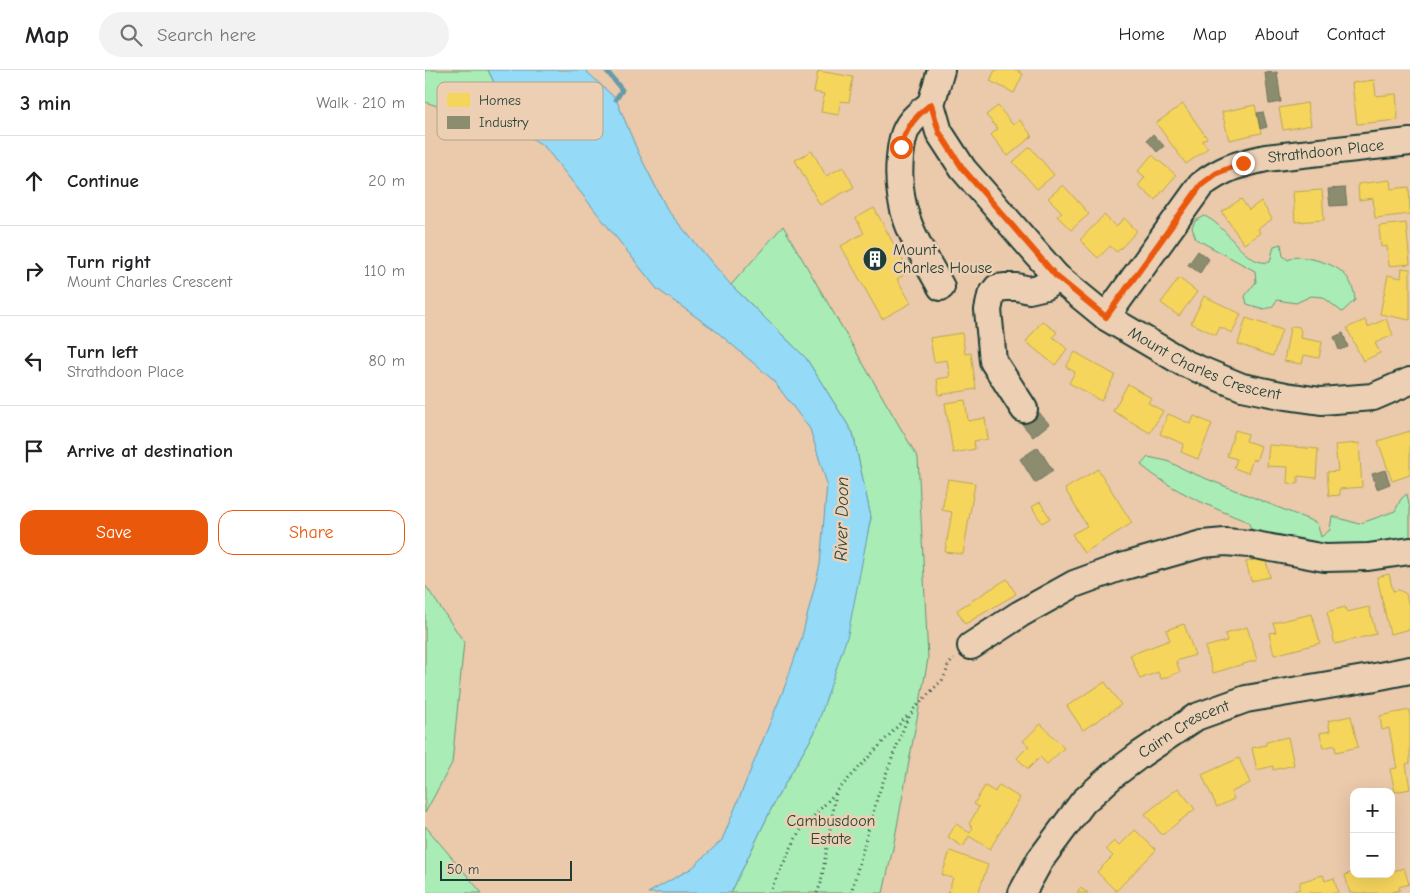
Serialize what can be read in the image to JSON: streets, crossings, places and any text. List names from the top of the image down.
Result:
{
  "streets": {
    "street": ["Strathdoon Place", "Mount Charles Crescent", "Cairn Crescent"]
  },
  "crossings": [
    ["Strathdoon Place", "Mount Charles Crescent"]
  ],
  "water": ["River Doon"],
  "parks": ["Cambusdoon Estate"],
  "places": {
    "building": ["Mount Charles House"]
  },
  "legend": ["Homes", "Industry"],
  "scale_bar": "50 m",
  "page": {
    "header": "Map",
    "search": "Search here",
    "nav": [
      "Home",
      "Map",
      "About",
      "Contact"
    ],
    "heading": ["3 min", "Walk · 210 m"],
    "list": [
      ["Continue", "20 m"],
      ["Turn right", "Mount Charles Crescent", "110 m"],
      ["Turn left", "Strathdoon Place", "80 m"],
      "Arrive at destination"
    ],
    "buttons": ["Save", "Share"],
    "map_buttons": ["+", "−"],
    "scale": "50 m"
  }
}
